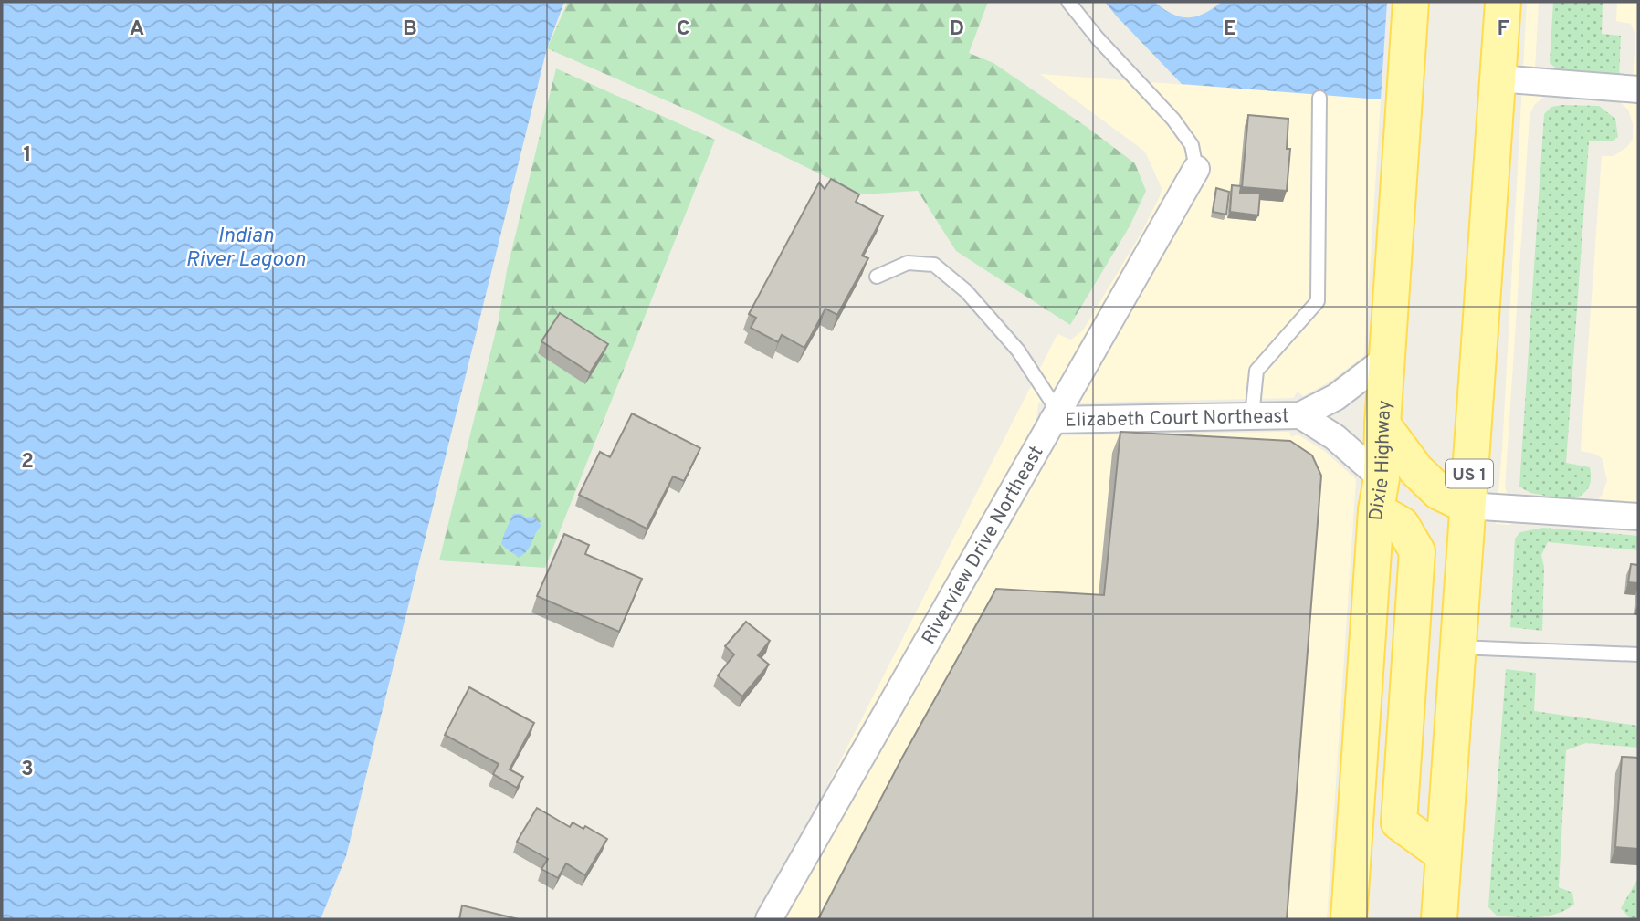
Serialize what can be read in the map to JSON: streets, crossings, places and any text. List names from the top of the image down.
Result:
{
  "streets": {
    "main road": ["Dixie Highway", "US 1"],
    "street": ["Elizabeth Court Northeast", "Riverview Drive Northeast"]
  },
  "crossings": [
    ["Elizabeth Court Northeast", "Dixie Highway"],
    ["Elizabeth Court Northeast", "Riverview Drive Northeast"]
  ],
  "water": ["Indian River Lagoon"],
  "grid": {
    "columns": [
      "A",
      "B",
      "C",
      "D",
      "E",
      "F"
    ],
    "rows": ["1", "2", "3"]
  }
}
